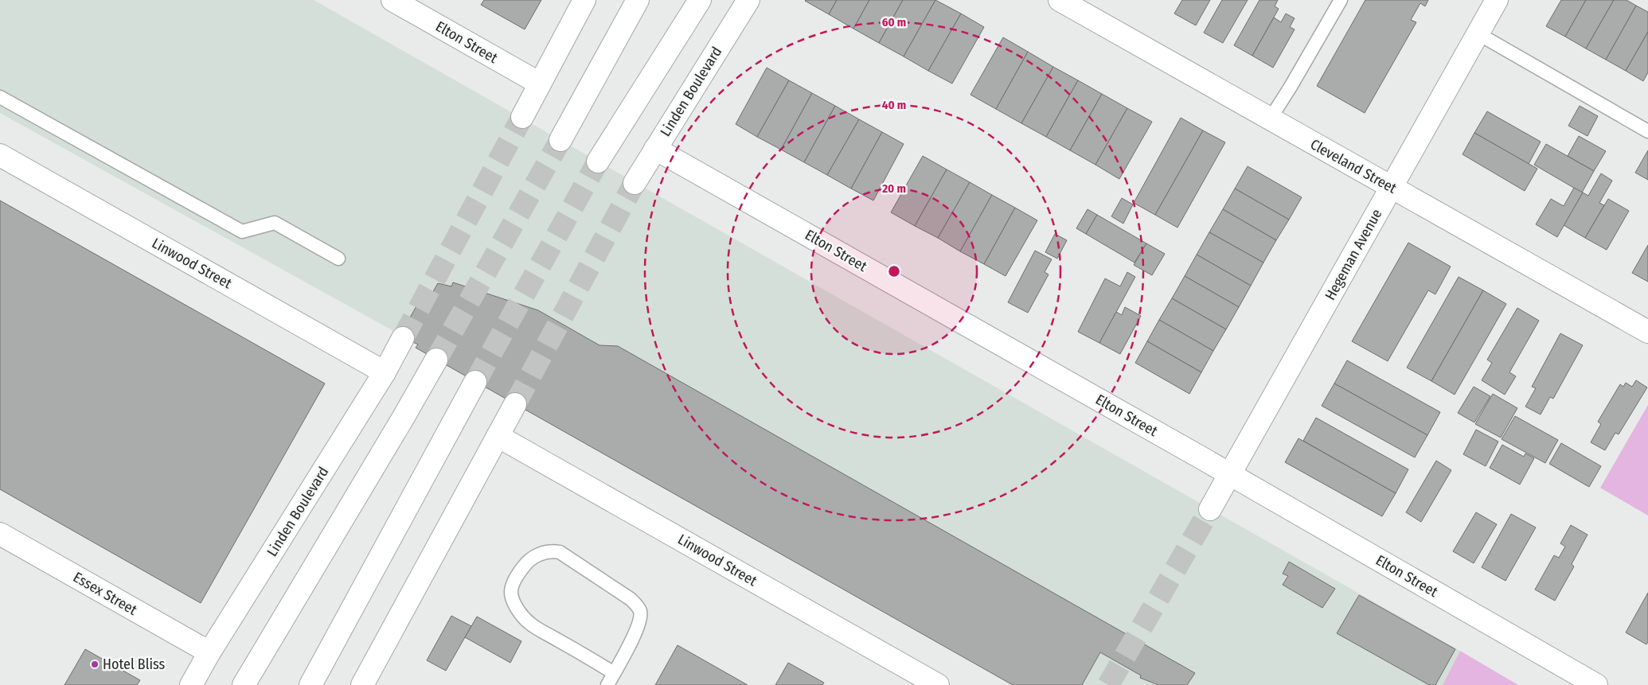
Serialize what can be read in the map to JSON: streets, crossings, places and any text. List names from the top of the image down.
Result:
{
  "streets": {
    "main road": [
      "Elton Street",
      "Linden Boulevard",
      "Cleveland Street",
      "Hegeman Avenue",
      "Linwood Street",
      "Essex Street"
    ]
  },
  "crossings": [
    ["Elton Street", "Linden Boulevard"],
    ["Elton Street", "Hegeman Avenue"],
    ["Linden Boulevard", "Linwood Street"],
    ["Linden Boulevard", "Essex Street"],
    ["Cleveland Street", "Hegeman Avenue"]
  ],
  "places": ["Hotel Bliss"],
  "rings": ["60 m", "40 m", "20 m"]
}
